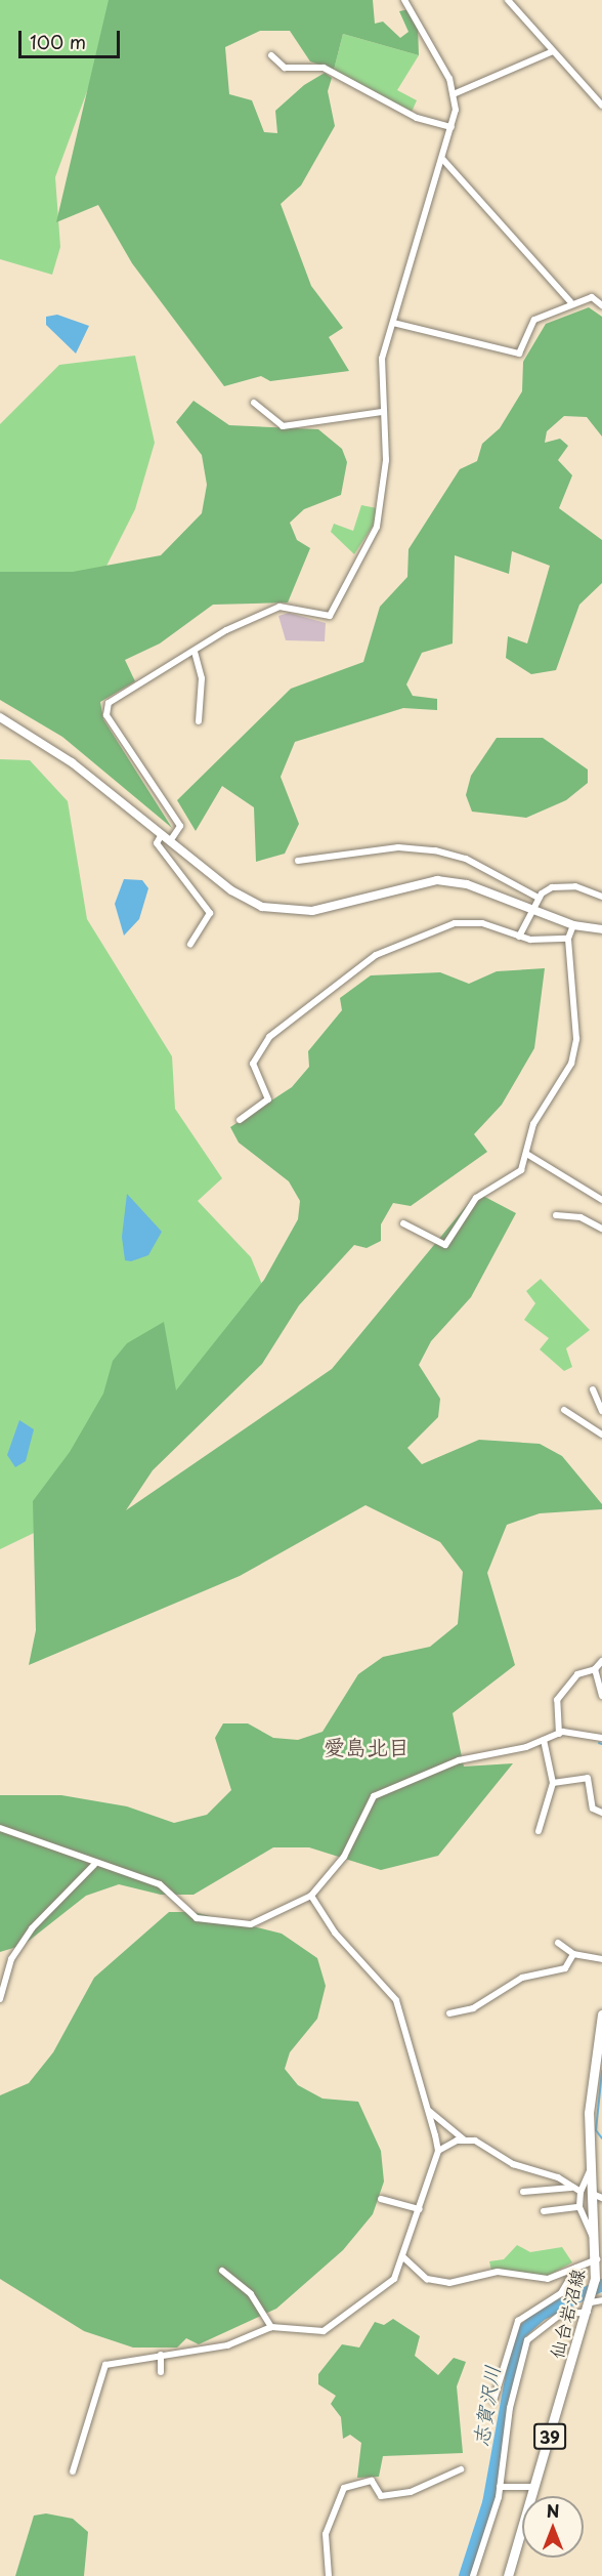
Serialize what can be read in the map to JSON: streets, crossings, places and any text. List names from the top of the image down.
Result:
{
  "streets": {
    "main road": ["仙台岩沼線", "39"]
  },
  "districts": ["愛島北目"],
  "water": ["志賀沢川"],
  "scale_bar": "100 m",
  "north": "top"
}
